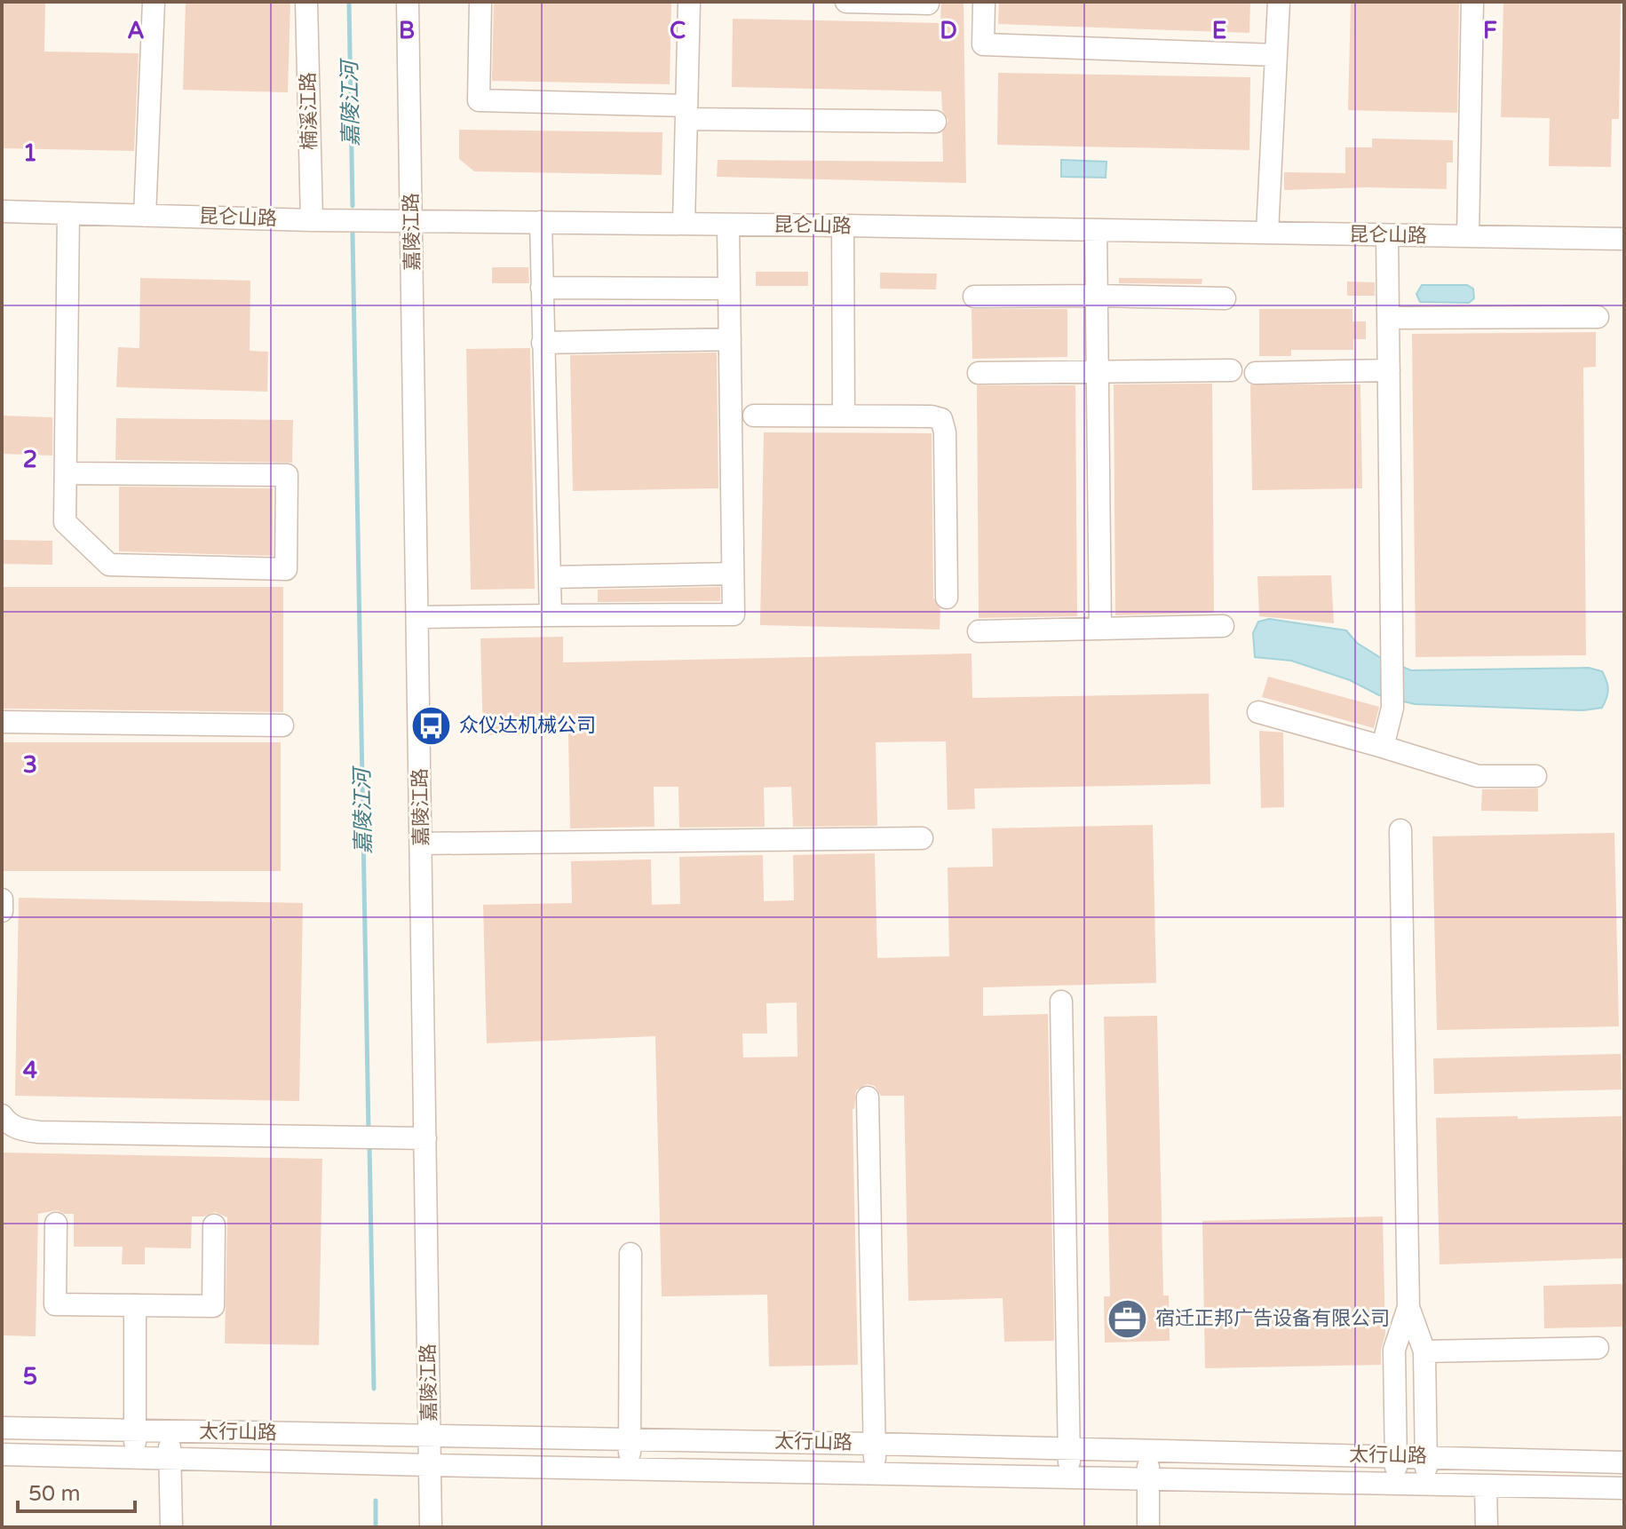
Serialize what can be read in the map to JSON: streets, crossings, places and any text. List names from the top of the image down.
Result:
{
  "streets": {
    "street": [
      "楠溪江路",
      "昆仑山路",
      "嘉陵江路",
      "太行山路"
    ]
  },
  "crossings": [
    ["楠溪江路", "昆仑山路"],
    ["昆仑山路", "嘉陵江路"],
    ["嘉陵江路", "太行山路"]
  ],
  "water": ["嘉陵江河"],
  "places": {
    "bus stop": ["众仪达机械公司"],
    "office": ["宿迁正邦广告设备有限公司"]
  },
  "scale_bar": "50 m",
  "grid": {
    "columns": [
      "A",
      "B",
      "C",
      "D",
      "E",
      "F"
    ],
    "rows": [
      "1",
      "2",
      "3",
      "4",
      "5"
    ]
  }
}
